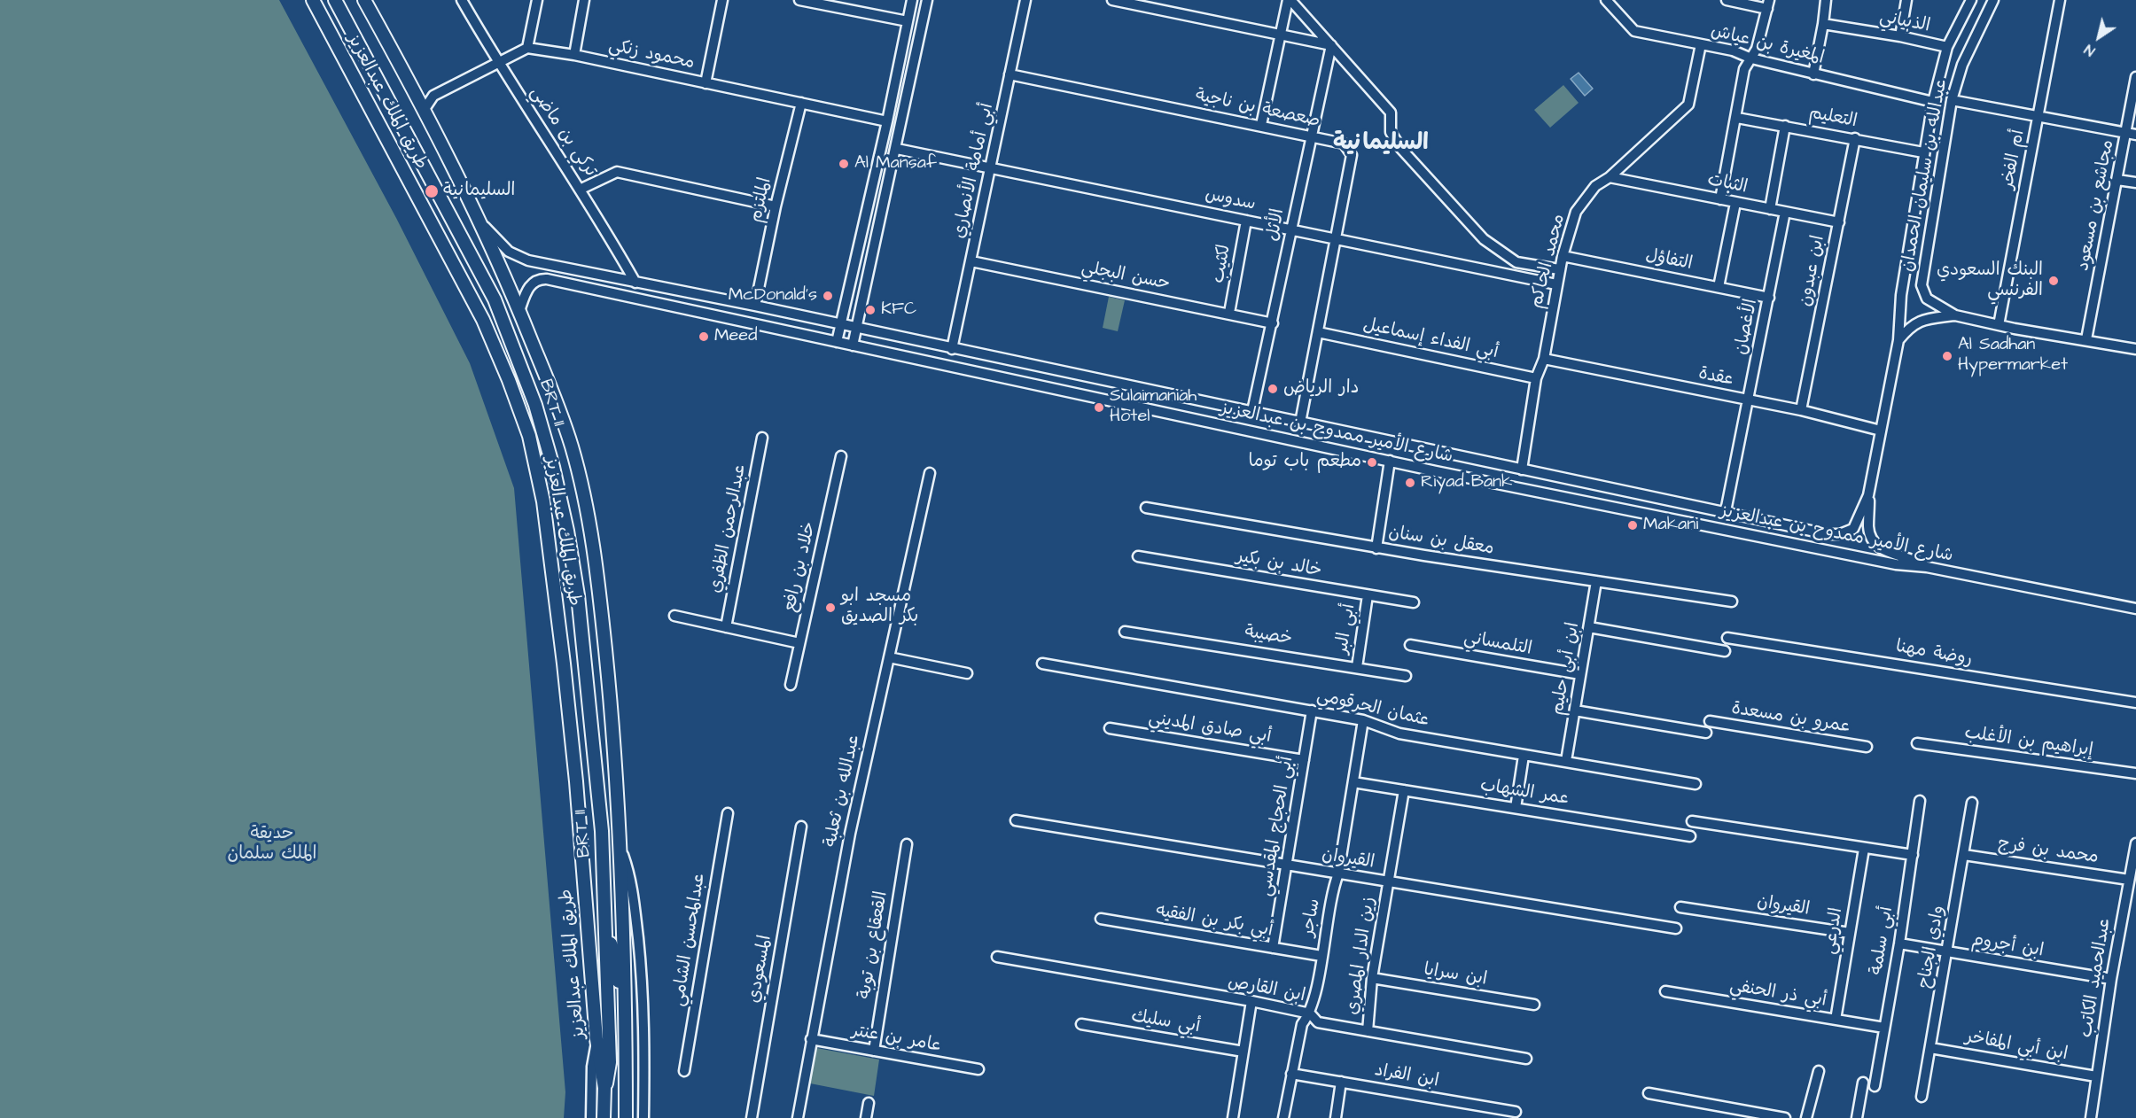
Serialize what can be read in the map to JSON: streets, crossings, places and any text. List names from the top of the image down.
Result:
{
  "streets": {
    "main road": ["طريق الملك عبدالعزيز", "BRT 11"],
    "street": [
      "الذبياني",
      "المغيرة بن عياش",
      "محمود زنكي",
      "صعصعة بن ناجية",
      "التعليم",
      "تركي بن ماضي",
      "أم الفخر",
      "أبي أمامة الأنصاري",
      "عبدالله بن سليمان الحمدان",
      "الثبات",
      "الملتزم",
      "سدوس",
      "مجاشع بن مسعود",
      "الأثل",
      "التفاؤل",
      "محمد الحاكم",
      "لكثيب",
      "ابن عبدون",
      "حسن البجلي",
      "الأغصان",
      "أبي الفداء إسماعيل",
      "عقدة",
      "شارع الأمير ممدوح بن عبدالعزيز",
      "عبدالرحمن الظفري",
      "معقل بن سنان",
      "خالد بن بكير",
      "خلاد بن رافع",
      "أبي البر",
      "خصيبة",
      "التلمساني",
      "روضة مهنا",
      "ابن أبي حليم",
      "عثمان الحرقومي",
      "عمرو بن مسعدة",
      "أبي صادق المديني",
      "إبراهيم بن الأغلب",
      "عبدالله بن ثعلبة",
      "عمر الشهاب",
      "أبي الحجاج المقدسي",
      "محمد بن فرج",
      "القيروان",
      "ساجر",
      "أبي بكر بن الفقيه",
      "الدرعي",
      "عبدالمحسن الشامي",
      "أبي سلمة",
      "القعقاع بن توبة",
      "ابن أجروم",
      "وادي الجناح",
      "زين الدار المصري",
      "المسعودي",
      "ابن سرايا",
      "عبدالحميد الكاتب",
      "ابن القارص",
      "أبي ذر الحنفي",
      "أبي سليك",
      "عامر بن عنتر",
      "ابن أبي المفاخر",
      "ابن الفراد"
    ]
  },
  "crossings": [
    ["الذبياني", "عبدالله بن سليمان الحمدان"],
    ["المغيرة بن عياش", "عبدالله بن سليمان الحمدان"],
    ["المغيرة بن عياش", "محمد الحاكم"],
    ["محمود زنكي", "الملتزم"],
    ["طريق الملك عبدالعزيز", "BRT 11"],
    ["طريق الملك عبدالعزيز", "شارع الأمير ممدوح بن عبدالعزيز"],
    ["صعصعة بن ناجية", "أبي أمامة الأنصاري"],
    ["صعصعة بن ناجية", "سدوس"],
    ["صعصعة بن ناجية", "الأثل"],
    ["صعصعة بن ناجية", "أبي الفداء إسماعيل"],
    ["صعصعة بن ناجية", "شارع الأمير ممدوح بن عبدالعزيز"],
    ["التعليم", "عبدالله بن سليمان الحمدان"],
    ["التعليم", "ابن عبدون"],
    ["تركي بن ماضي", "شارع الأمير ممدوح بن عبدالعزيز"],
    ["أبي أمامة الأنصاري", "سدوس"],
    ["أبي أمامة الأنصاري", "حسن البجلي"],
    ["أبي أمامة الأنصاري", "شارع الأمير ممدوح بن عبدالعزيز"],
    ["عبدالله بن سليمان الحمدان", "عقدة"],
    ["عبدالله بن سليمان الحمدان", "شارع الأمير ممدوح بن عبدالعزيز"],
    ["الثبات", "محمد الحاكم"],
    ["الثبات", "ابن عبدون"],
    ["الثبات", "الأغصان"],
    ["الملتزم", "شارع الأمير ممدوح بن عبدالعزيز"],
    ["سدوس", "الأثل"],
    ["سدوس", "محمد الحاكم"],
    ["سدوس", "لكثيب"],
    ["الأثل", "حسن البجلي"],
    ["الأثل", "شارع الأمير ممدوح بن عبدالعزيز"],
    ["التفاؤل", "محمد الحاكم"],
    ["التفاؤل", "الأغصان"],
    ["محمد الحاكم", "أبي الفداء إسماعيل"],
    ["محمد الحاكم", "عقدة"],
    ["محمد الحاكم", "شارع الأمير ممدوح بن عبدالعزيز"],
    ["لكثيب", "حسن البجلي"],
    ["ابن عبدون", "عقدة"],
    ["الأغصان", "عقدة"],
    ["الأغصان", "شارع الأمير ممدوح بن عبدالعزيز"],
    ["معقل بن سنان", "ابن أبي حليم"],
    ["خالد بن بكير", "أبي البر"],
    ["أبي البر", "خصيبة"],
    ["التلمساني", "ابن أبي حليم"],
    ["ابن أبي حليم", "عثمان الحرقومي"],
    ["عثمان الحرقومي", "أبي الحجاج المقدسي"],
    ["عثمان الحرقومي", "ساجر"],
    ["أبي صادق المديني", "أبي الحجاج المقدسي"],
    ["عبدالله بن ثعلبة", "عامر بن عنتر"],
    ["عمر الشهاب", "ساجر"],
    ["عمر الشهاب", "زين الدار المصري"],
    ["أبي الحجاج المقدسي", "القيروان"],
    ["أبي الحجاج المقدسي", "أبي بكر بن الفقيه"],
    ["محمد بن فرج", "وادي الجناح"],
    ["محمد بن فرج", "عبدالحميد الكاتب"],
    ["القيروان", "ساجر"],
    ["القيروان", "الدرعي"],
    ["القيروان", "زين الدار المصري"],
    ["ساجر", "أبي بكر بن الفقيه"],
    ["ساجر", "ابن القارص"],
    ["ساجر", "ابن الفراد"],
    ["الدرعي", "أبي ذر الحنفي"],
    ["أبي سلمة", "ابن أجروم"],
    ["أبي سلمة", "أبي ذر الحنفي"],
    ["القعقاع بن توبة", "عامر بن عنتر"],
    ["ابن أجروم", "وادي الجناح"],
    ["ابن أجروم", "عبدالحميد الكاتب"],
    ["وادي الجناح", "ابن أبي المفاخر"],
    ["زين الدار المصري", "ابن سرايا"],
    ["زين الدار المصري", "ابن القارص"],
    ["عبدالحميد الكاتب", "ابن أبي المفاخر"]
  ],
  "districts": ["السليمانية"],
  "parks": ["حديقة الملك سلمان"],
  "places": [
    "Al Mansaf",
    "السليمانية",
    "البنك السعودي الفرنسي",
    "McDonald's",
    "KFC",
    "Meed",
    "Al Sadhan Hypermarket",
    "دار الرياض",
    "Sulaimaniah Hotel",
    "مطعم باب توما",
    "Riyad Bank",
    "Makani",
    "مسجد ابو بكر الصديق"
  ],
  "north": "bottom left"
}
